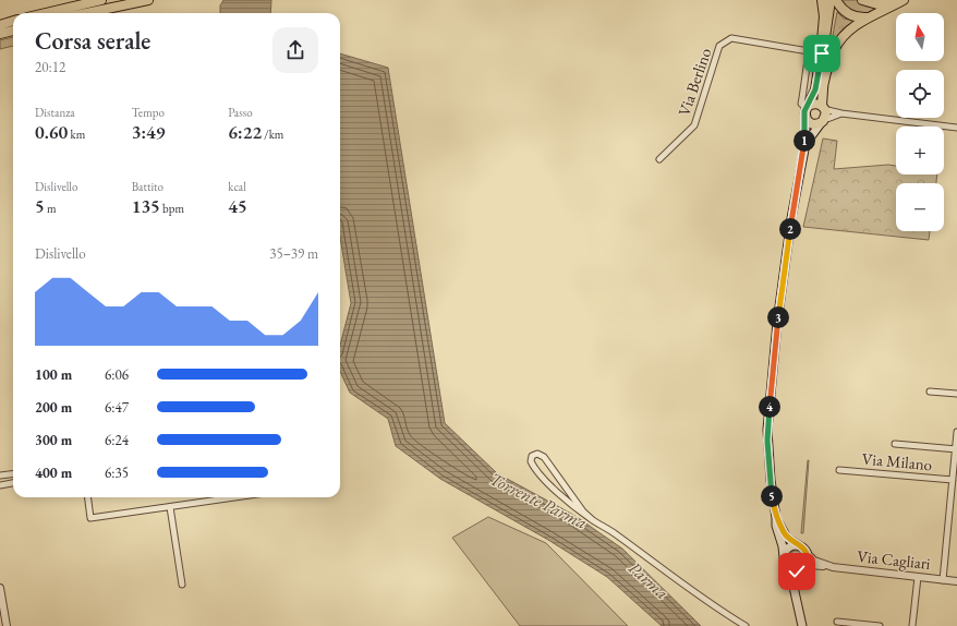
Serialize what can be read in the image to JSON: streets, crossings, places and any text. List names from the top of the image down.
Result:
{
  "streets": {
    "street": ["Via Berlino", "Via Milano", "Via Cagliari"]
  },
  "crossings": [
    ["Via Milano", "Via Cagliari"]
  ],
  "water": ["Torrente Parma", "Parma"],
  "north": "top",
  "page": {
    "map_buttons": ["+", "−"],
    "heading": ["Corsa serale", "20:12"],
    "stats": [
      ["Distanza", "0.60 km"],
      ["Tempo", "3:49"],
      ["Passo", "6:22 /km"],
      ["Dislivello", "5 m"],
      ["Battito", "135 bpm"],
      ["kcal", "45"]
    ],
    "pins": [
      "1",
      "2",
      "3",
      "4",
      "5"
    ],
    "chart": ["Dislivello", "35–39 m"],
    "list": [
      {
        "name": "100 m",
        "note": "6:06"
      },
      {
        "name": "200 m",
        "note": "6:47"
      },
      {
        "name": "300 m",
        "note": "6:24"
      },
      {
        "name": "400 m",
        "note": "6:35"
      }
    ]
  }
}
